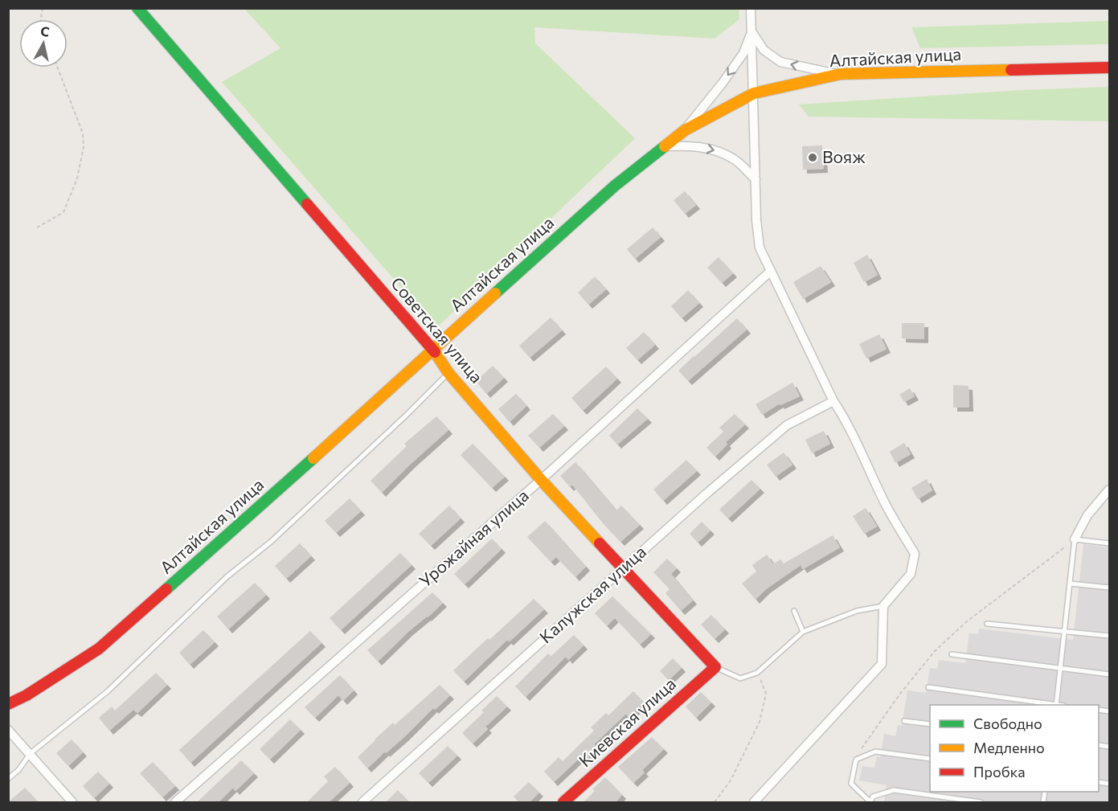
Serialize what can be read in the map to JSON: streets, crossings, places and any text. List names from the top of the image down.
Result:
{
  "streets": {
    "main road": ["Алтайская улица", "Советская улица", "Киевская улица"],
    "street": ["Урожайная улица", "Калужская улица"]
  },
  "crossings": [
    ["Алтайская улица", "Советская улица"],
    ["Советская улица", "Урожайная улица"],
    ["Советская улица", "Калужская улица"],
    ["Советская улица", "Киевская улица"]
  ],
  "places": ["Вояж"],
  "legend": ["Свободно", "Медленно", "Пробка"],
  "north": "top"
}
